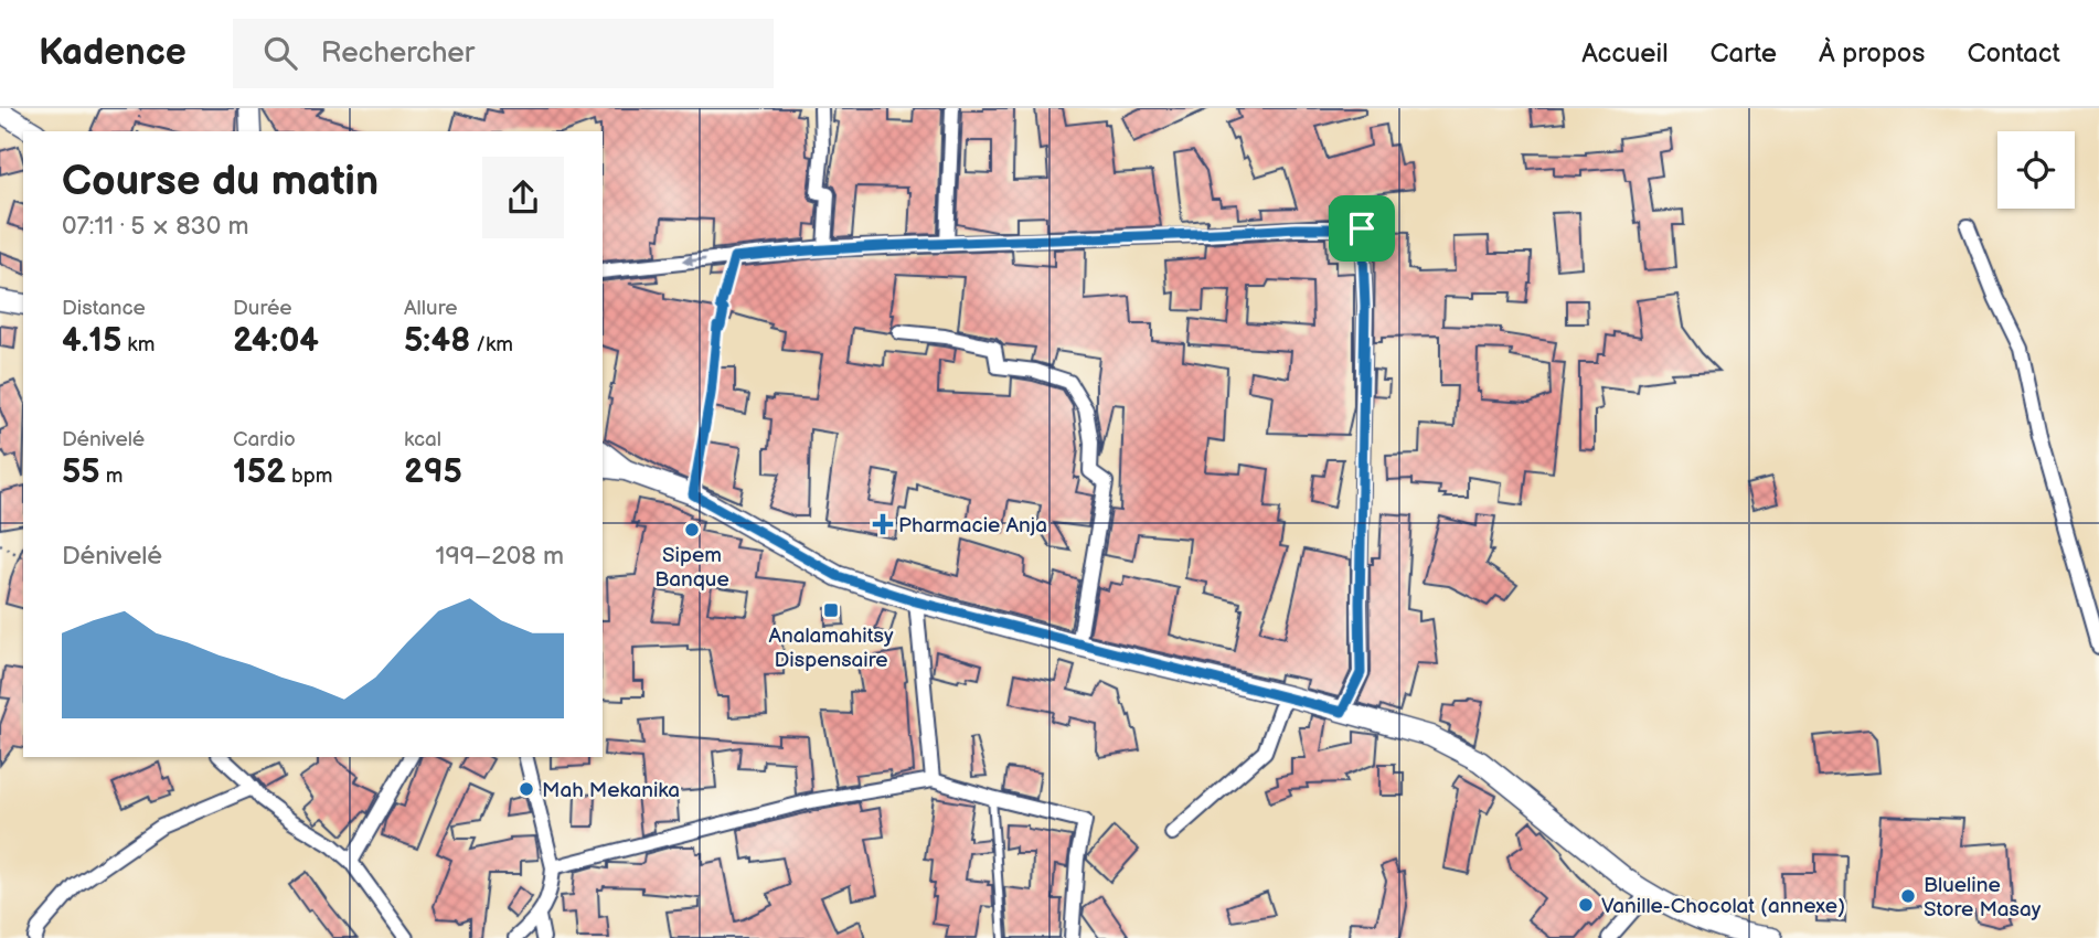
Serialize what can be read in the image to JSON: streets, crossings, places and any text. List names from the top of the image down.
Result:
{
  "places": {
    "health": ["Pharmacie Anja"],
    "other": [
      "Sipem Banque",
      "Mah Mekanika",
      "Blueline Store Masay",
      "Vanille-Chocolat (annexe)"
    ],
    "transit": ["Analamahitsy Dispensaire"]
  },
  "page": {
    "header": "Kadence",
    "search": "Rechercher",
    "nav": [
      "Accueil",
      "Carte",
      "À propos",
      "Contact"
    ],
    "heading": ["Course du matin", "07:11 · 5 × 830 m"],
    "stats": [
      ["Distance", "4.15 km"],
      ["Durée", "24:04"],
      ["Allure", "5:48 /km"],
      ["Dénivelé", "55 m"],
      ["Cardio", "152 bpm"],
      ["kcal", "295"]
    ],
    "chart": ["Dénivelé", "199–208 m"]
  }
}
